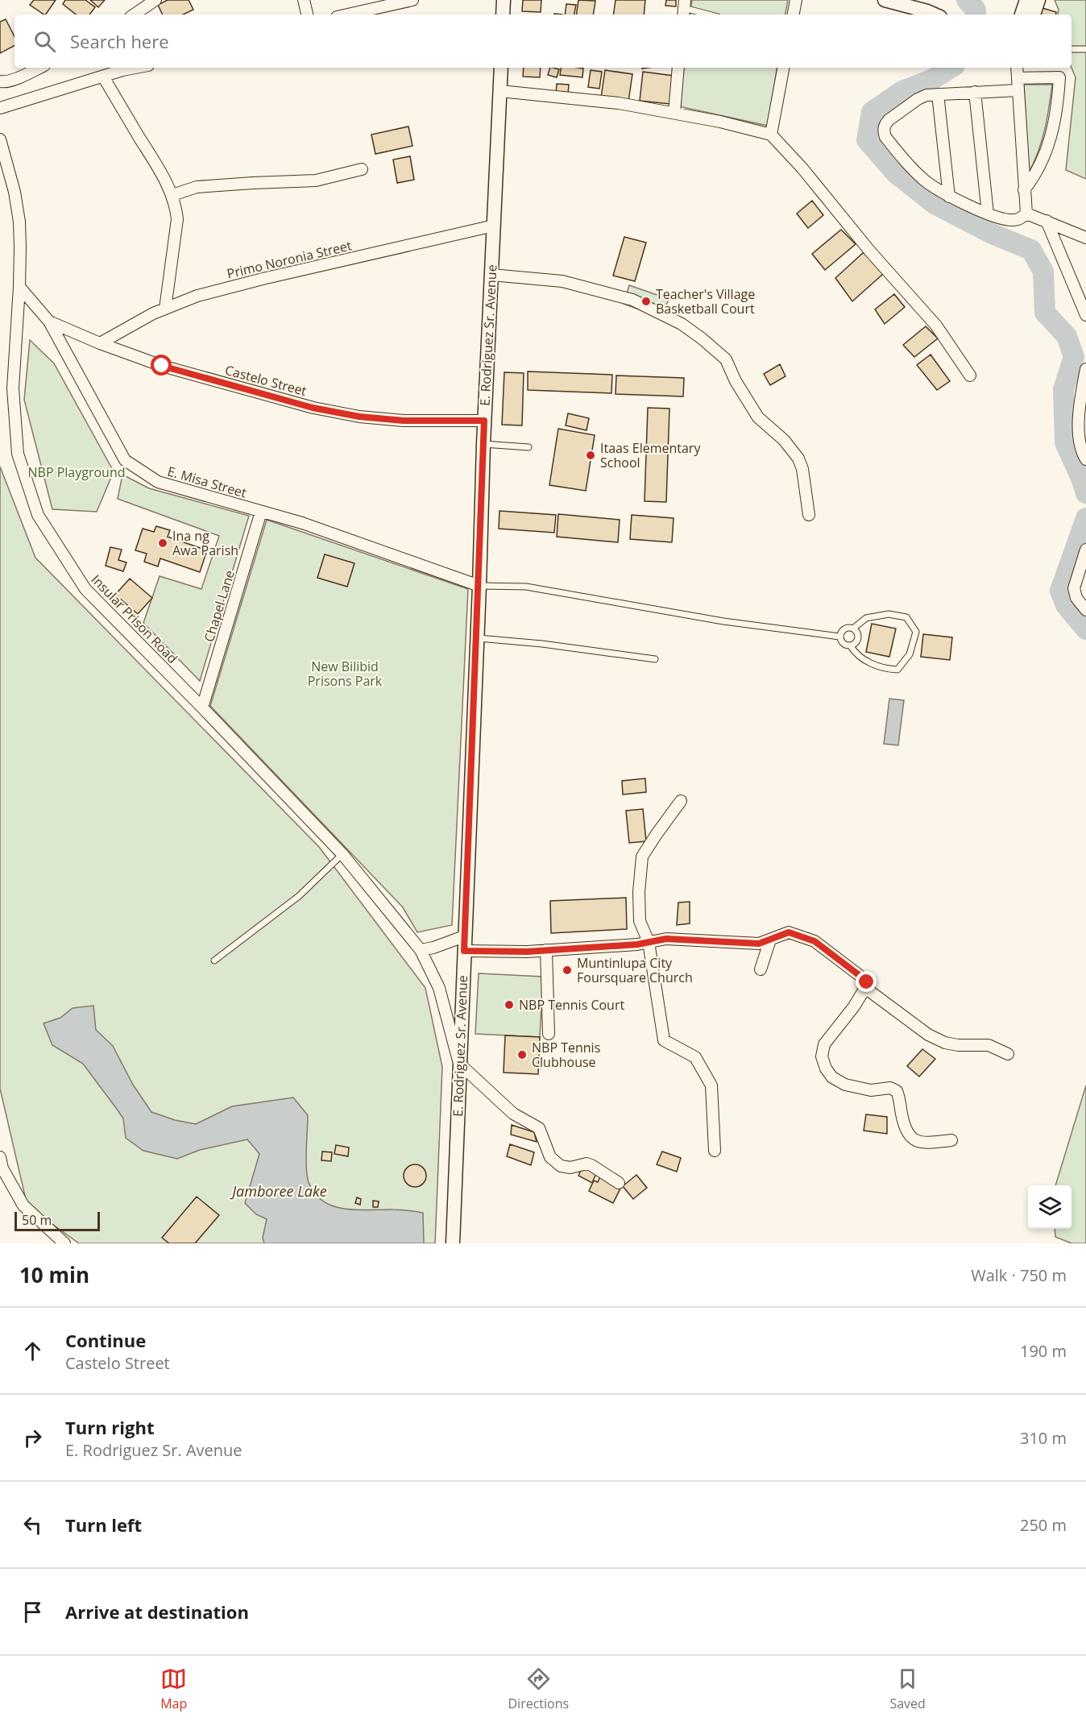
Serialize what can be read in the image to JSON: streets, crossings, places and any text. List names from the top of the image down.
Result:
{
  "streets": {
    "street": [
      "Primo Noronia Street",
      "E. Rodriguez Sr. Avenue",
      "Castelo Street",
      "E. Misa Street",
      "Chapel Lane",
      "Insular Prison Road"
    ]
  },
  "crossings": [
    ["Primo Noronia Street", "E. Rodriguez Sr. Avenue"],
    ["Primo Noronia Street", "Castelo Street"],
    ["E. Rodriguez Sr. Avenue", "Castelo Street"],
    ["E. Rodriguez Sr. Avenue", "E. Misa Street"],
    ["E. Rodriguez Sr. Avenue", "Insular Prison Road"],
    ["Castelo Street", "E. Misa Street"],
    ["E. Misa Street", "Chapel Lane"],
    ["E. Misa Street", "Insular Prison Road"],
    ["Chapel Lane", "Insular Prison Road"]
  ],
  "water": ["Jamboree Lake"],
  "parks": ["NBP Playground", "New Bilibid Prisons Park"],
  "places": [
    "Teacher's Village Basketball Court",
    "Itaas Elementary School",
    "Ina ng Awa Parish",
    "Muntinlupa City Foursquare Church",
    "NBP Tennis Court",
    "NBP Tennis Clubhouse"
  ],
  "scale_bar": "50 m",
  "page": {
    "search": "Search here",
    "scale": "50 m",
    "heading": ["10 min", "Walk · 750 m"],
    "list": [
      ["Continue", "Castelo Street", "190 m"],
      ["Turn right", "E. Rodriguez Sr. Avenue", "310 m"],
      ["Turn left", "250 m"],
      "Arrive at destination"
    ],
    "nav": ["Map", "Directions", "Saved"]
  }
}
